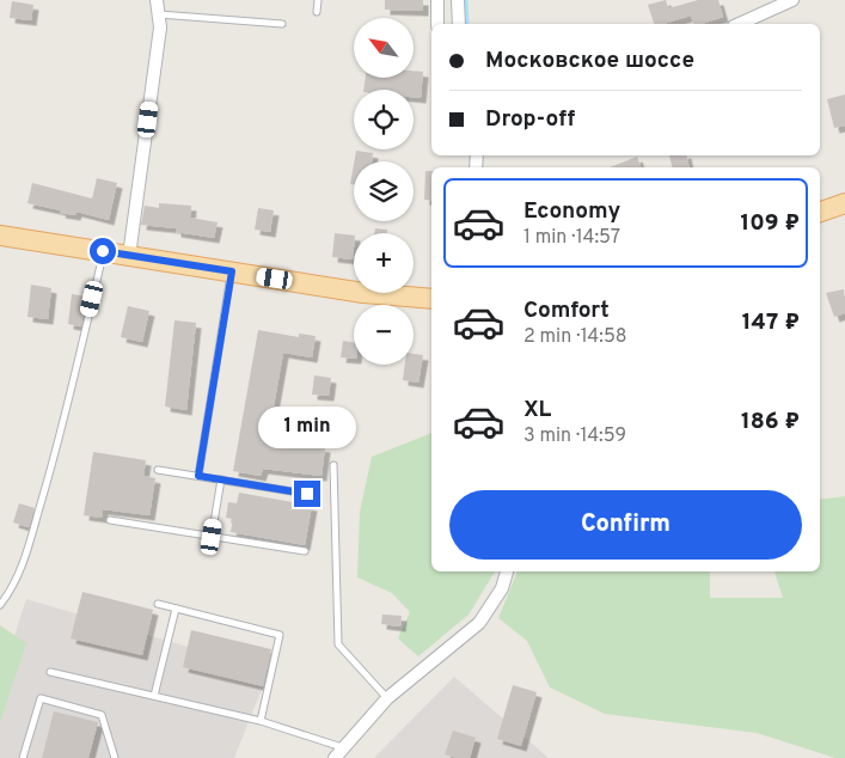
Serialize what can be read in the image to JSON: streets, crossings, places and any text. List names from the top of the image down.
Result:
{
  "north": "top left",
  "page": {
    "map_buttons": ["+", "−"],
    "banner": ["Московское шоссе", "Drop-off"],
    "list": [
      {
        "name": "Economy",
        "note": "1 min · 14:57",
        "value": "109 ₽"
      },
      {
        "name": "Comfort",
        "note": "2 min · 14:58",
        "value": "147 ₽"
      },
      {
        "name": "XL",
        "note": "3 min · 14:59",
        "value": "186 ₽"
      }
    ],
    "bubble": "1 min",
    "buttons": "Confirm"
  }
}
